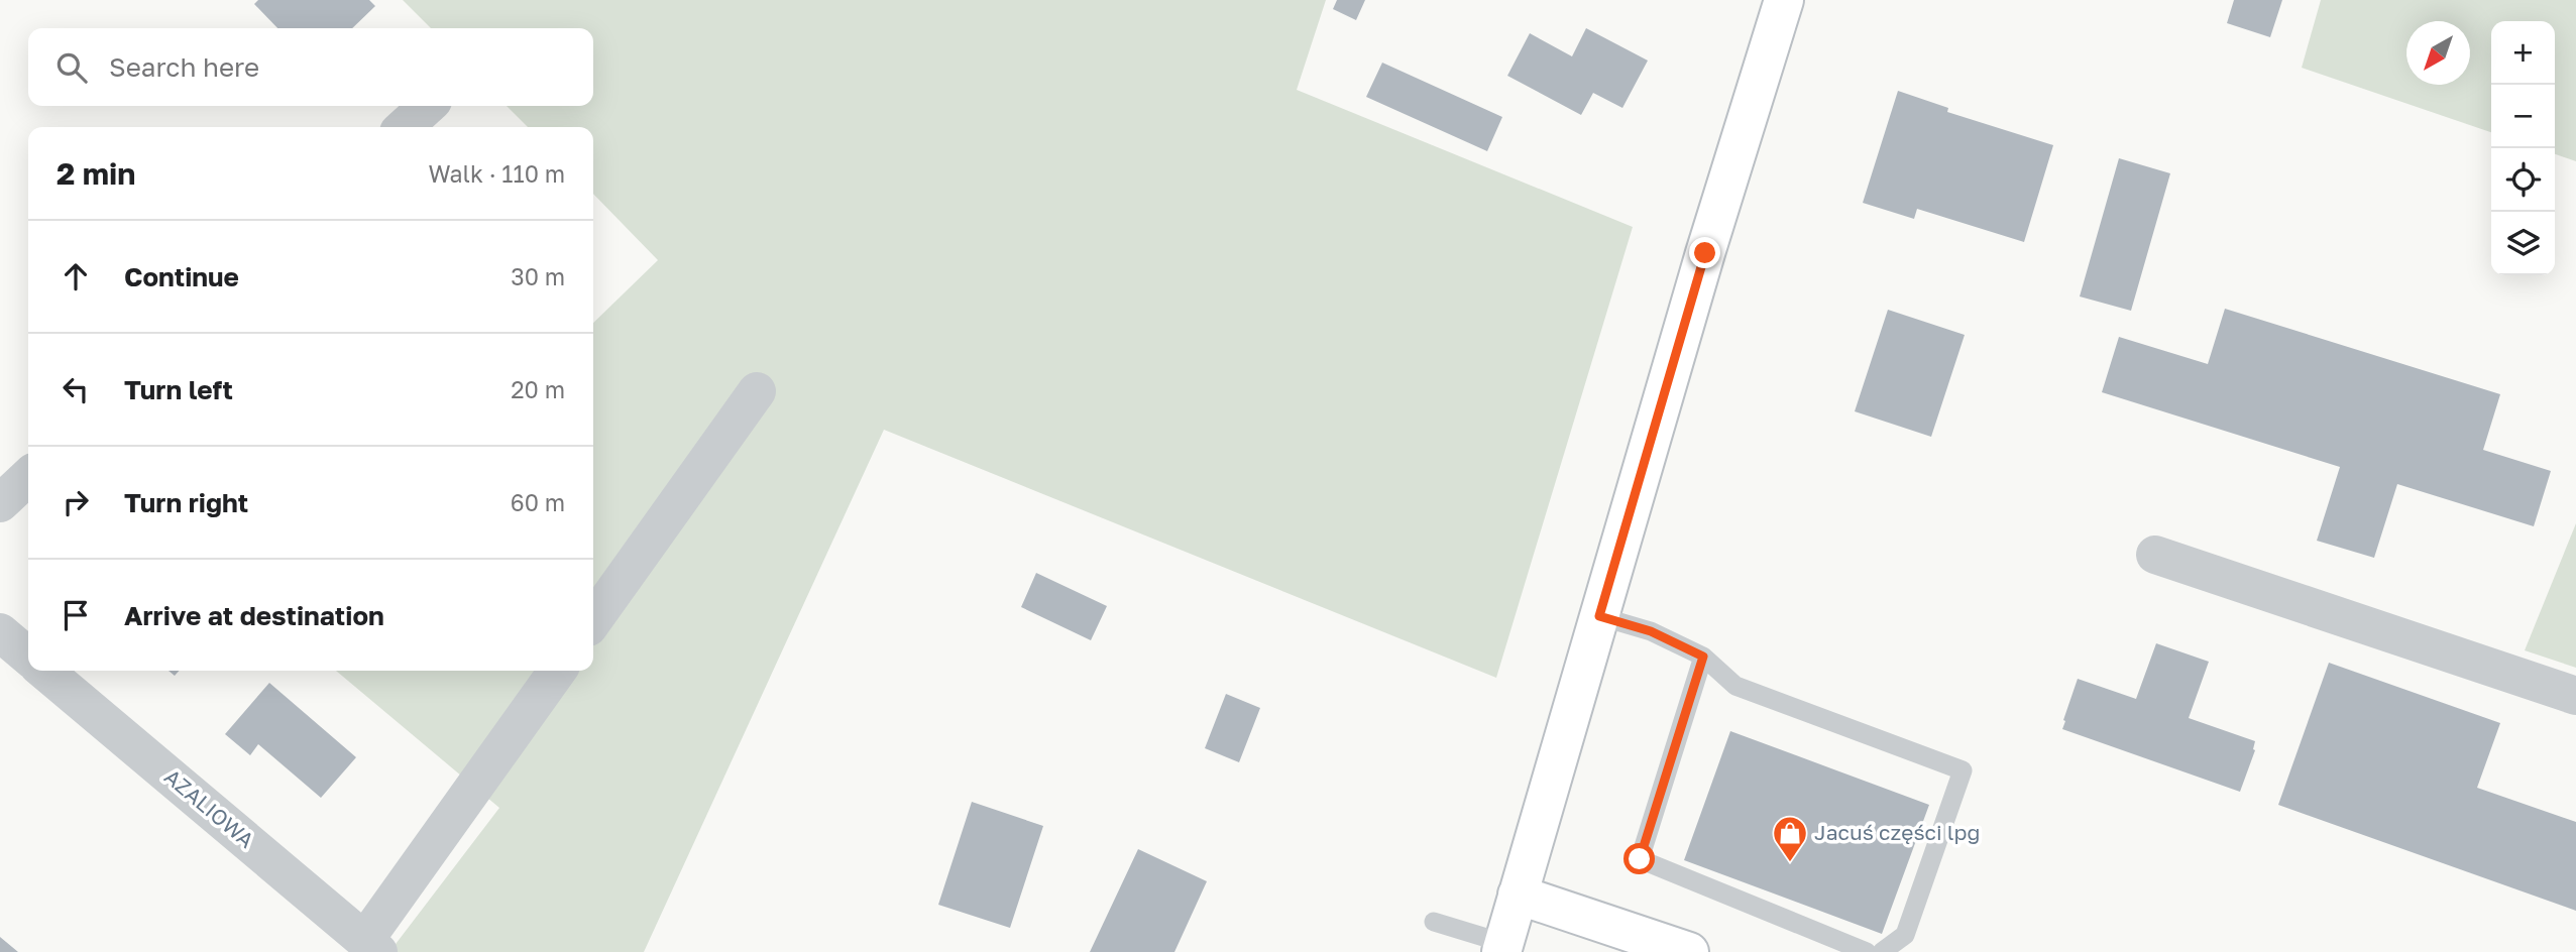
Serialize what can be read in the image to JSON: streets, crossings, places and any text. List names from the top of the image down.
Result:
{
  "streets": {
    "street": ["AZALIOWA"]
  },
  "places": {
    "shop": ["Jacuś części lpg"]
  },
  "north": "bottom left",
  "page": {
    "map_buttons": ["+", "−"],
    "search": "Search here",
    "heading": ["2 min", "Walk · 110 m"],
    "list": [
      ["Continue", "30 m"],
      ["Turn left", "20 m"],
      ["Turn right", "60 m"],
      "Arrive at destination"
    ]
  }
}
